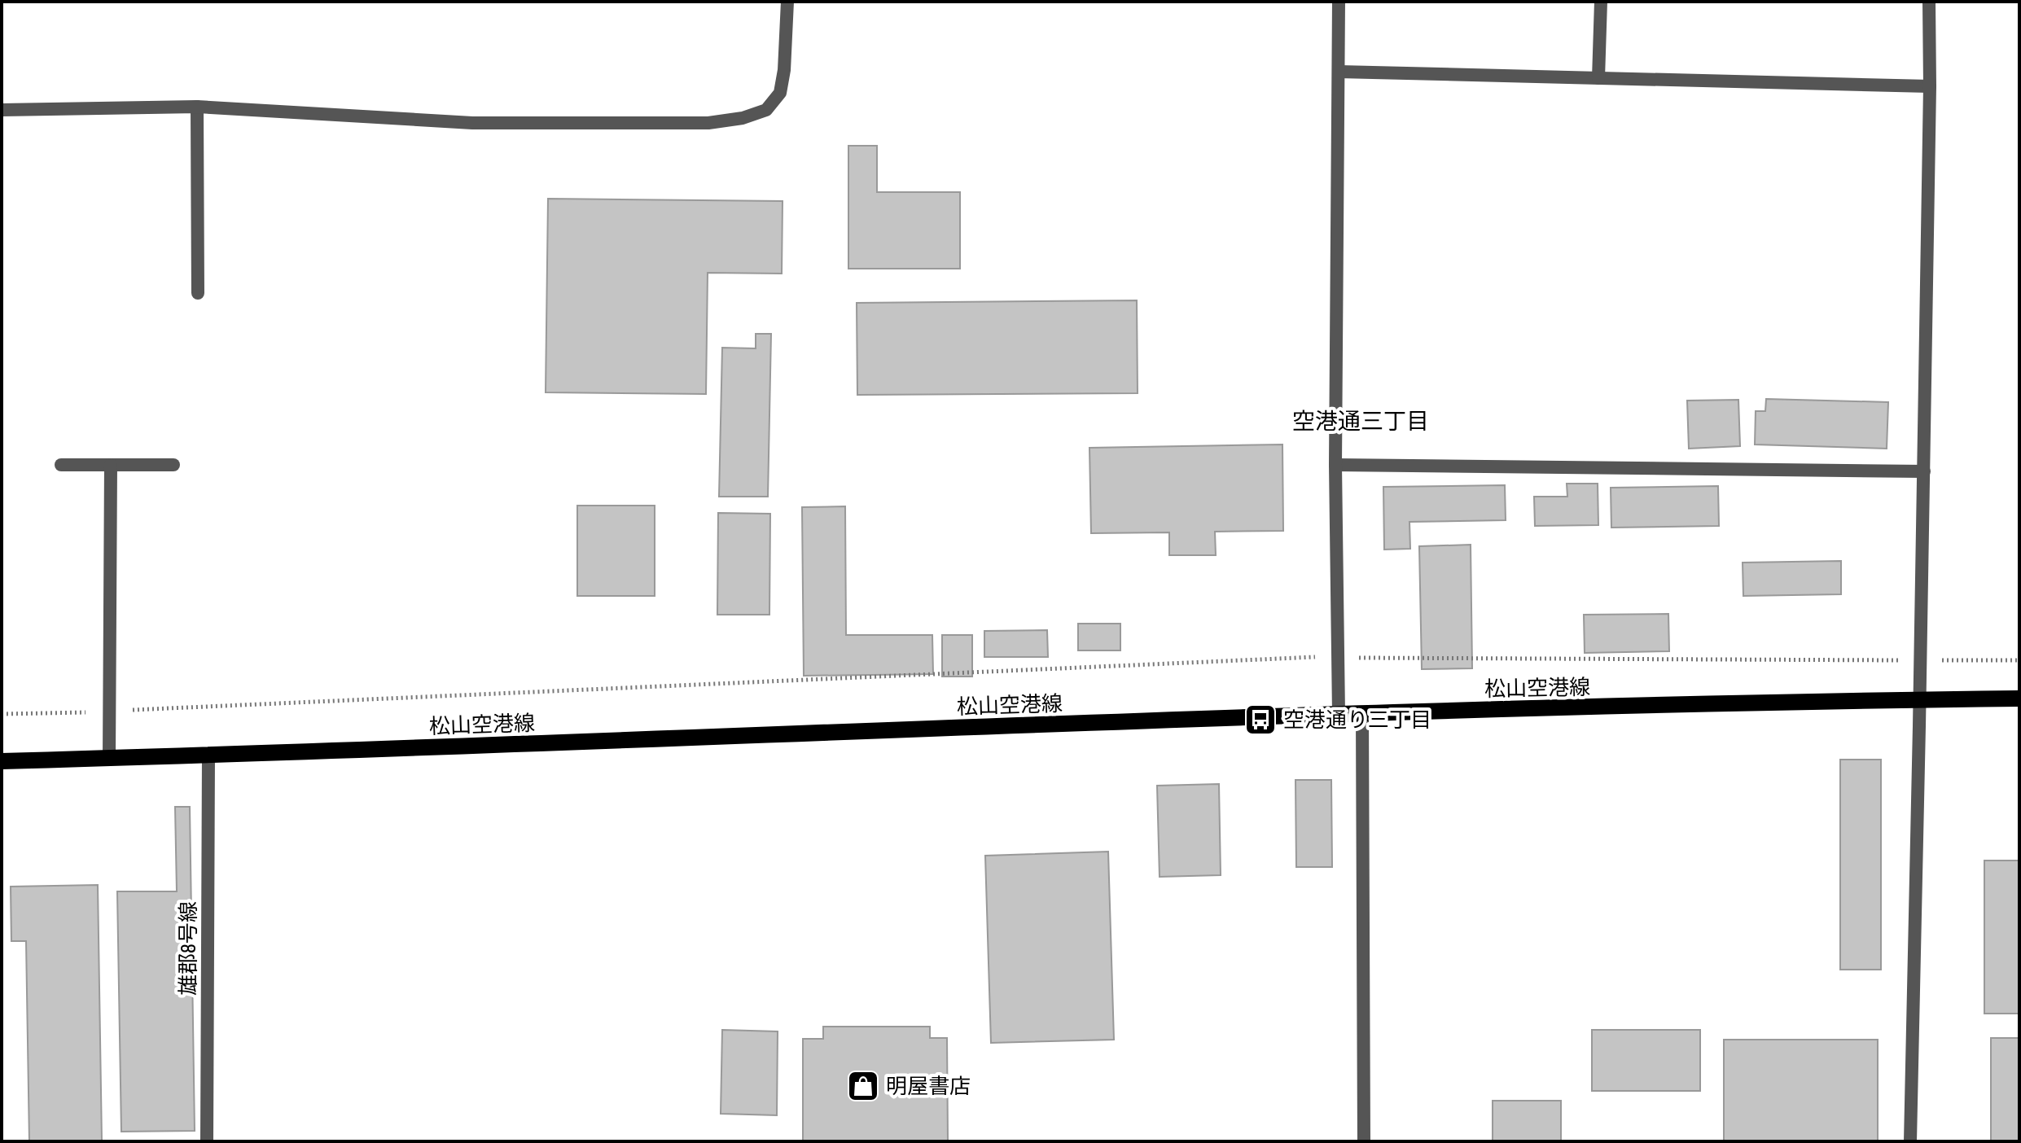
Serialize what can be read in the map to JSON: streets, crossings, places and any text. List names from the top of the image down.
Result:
{
  "streets": {
    "main road": ["松山空港線"],
    "street": ["雄郡8号線"]
  },
  "crossings": [
    ["松山空港線", "雄郡8号線"]
  ],
  "districts": ["空港通三丁目"],
  "places": {
    "bus stop": ["空港通り三丁目"],
    "shop": ["明屋書店"]
  }
}
